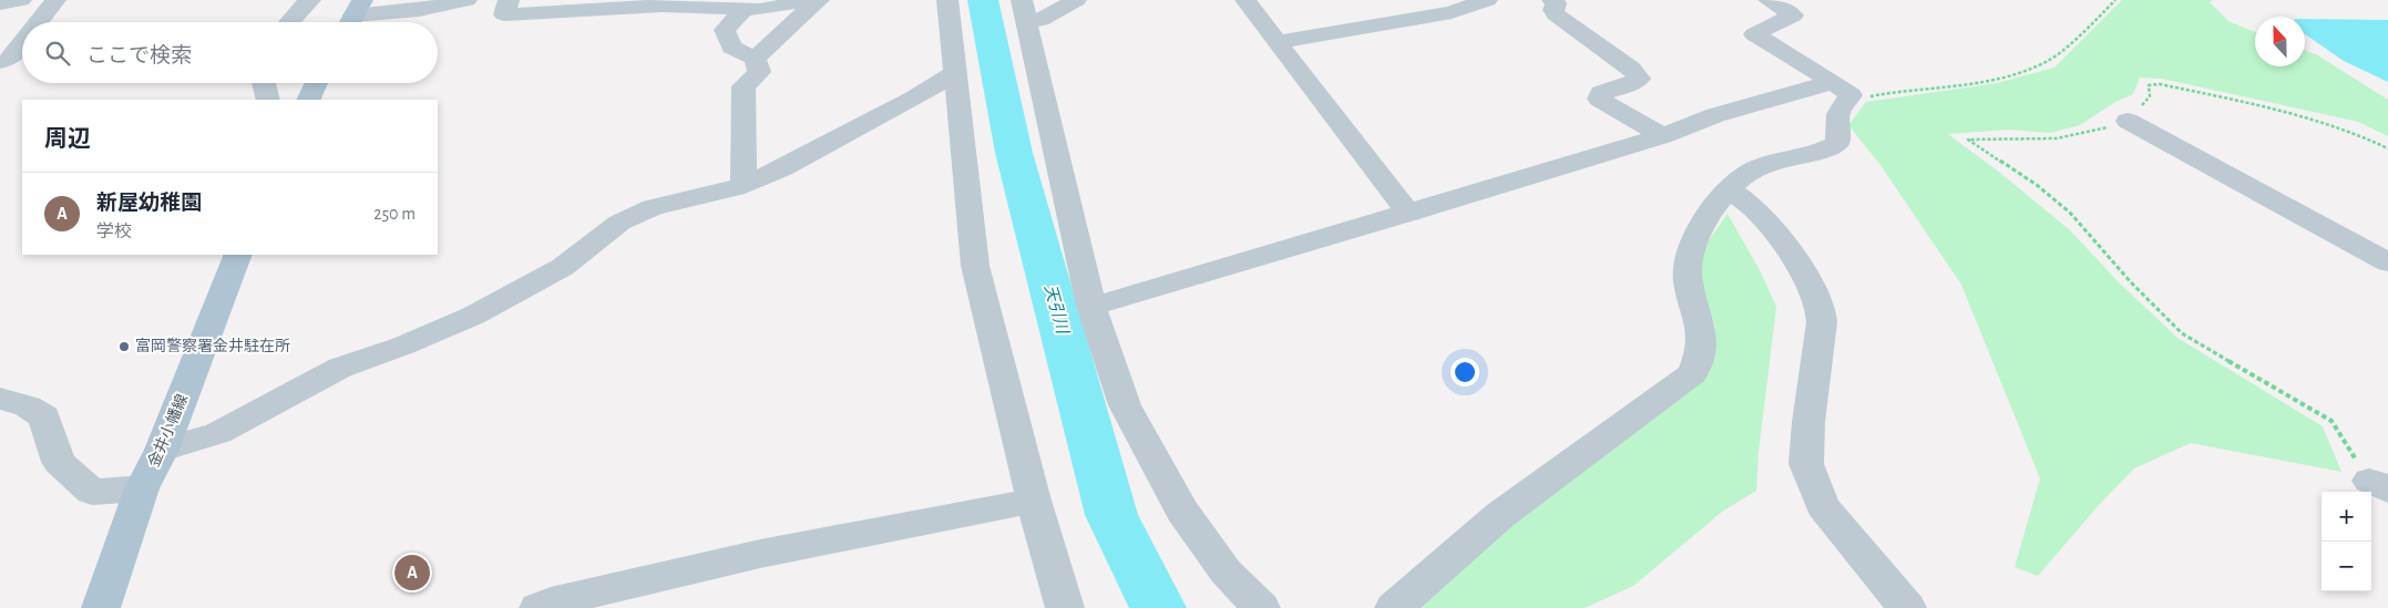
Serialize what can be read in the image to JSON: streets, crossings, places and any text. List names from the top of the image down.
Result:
{
  "streets": {
    "main road": ["金井小幡線"]
  },
  "water": ["天引川"],
  "places": ["富岡警察署金井駐在所"],
  "north": "top",
  "page": {
    "search": "ここで検索",
    "heading": "周辺",
    "list": [
      {
        "mark": "A",
        "name": "新屋幼稚園",
        "note": "学校",
        "value": "250 m"
      }
    ],
    "map_buttons": ["+", "−"],
    "pins": "A"
  }
}
